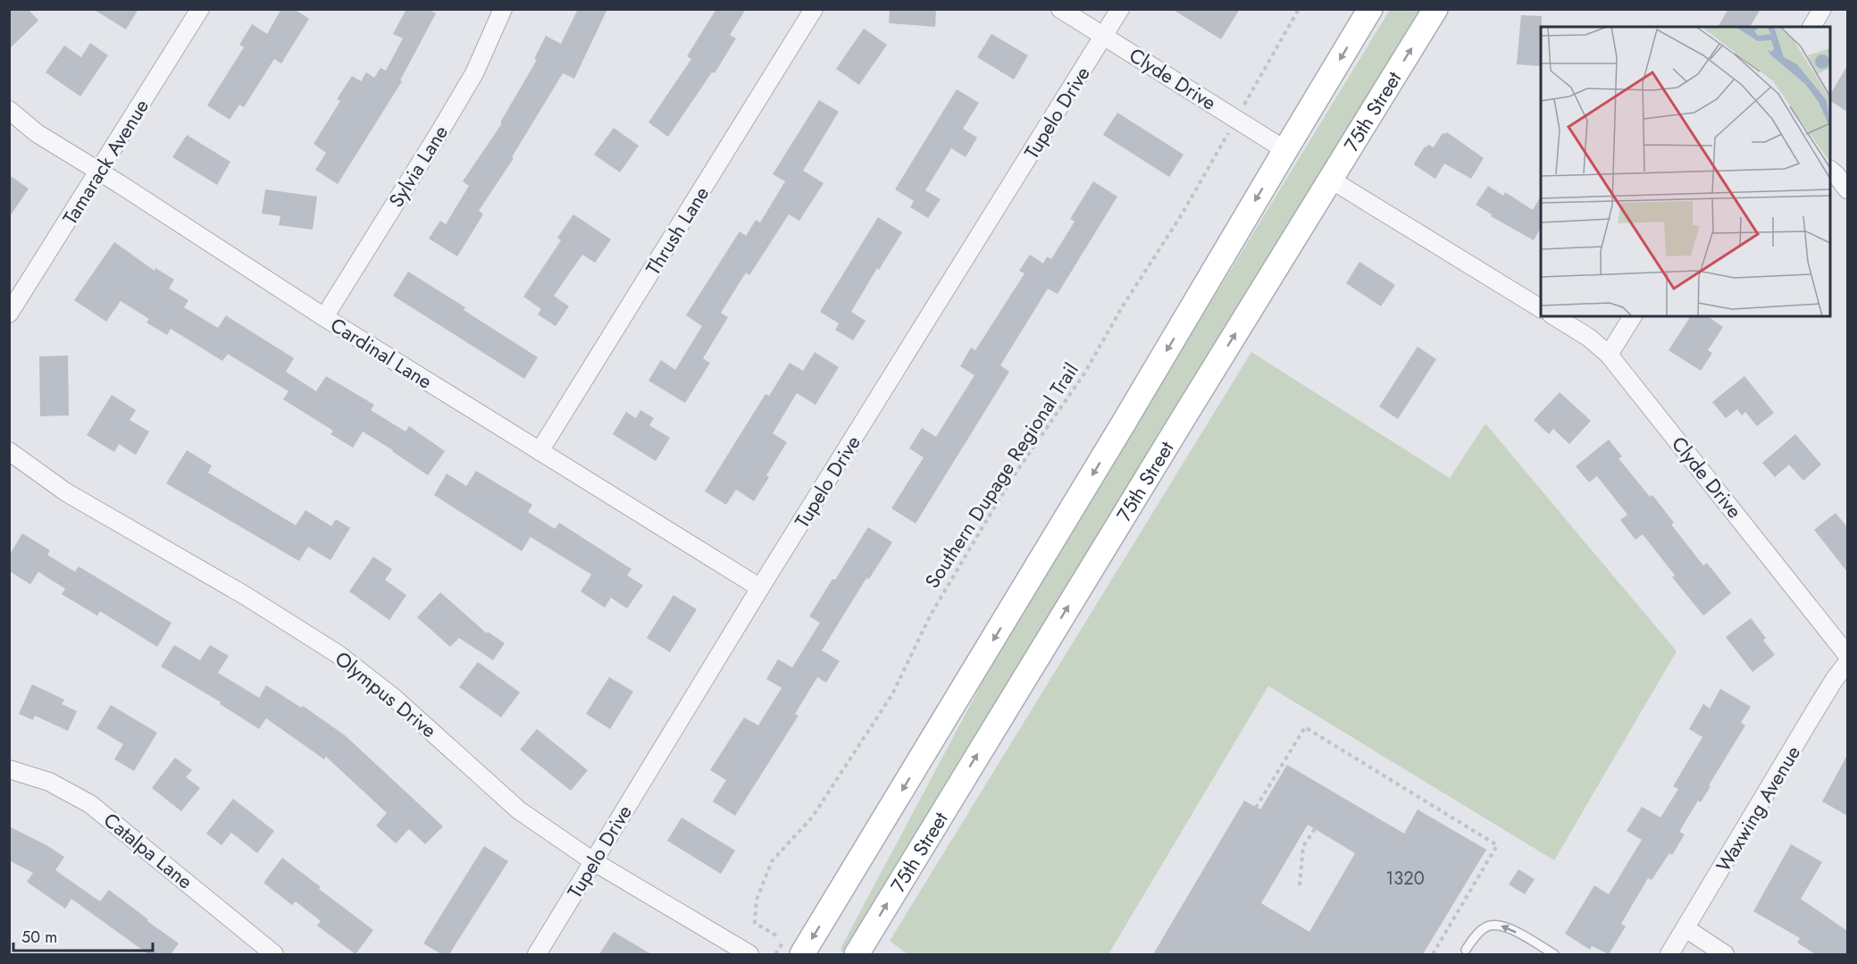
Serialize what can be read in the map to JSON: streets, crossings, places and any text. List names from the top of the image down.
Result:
{
  "streets": {
    "main road": ["75th Street"],
    "street": [
      "Clyde Drive",
      "Tupelo Drive",
      "Tamarack Avenue",
      "Sylvia Lane",
      "Thrush Lane",
      "Cardinal Lane",
      "Olympus Drive",
      "Waxwing Avenue",
      "Catalpa Lane"
    ],
    "path": ["Southern Dupage Regional Trail"]
  },
  "crossings": [
    ["Clyde Drive", "Tupelo Drive"],
    ["Tupelo Drive", "Cardinal Lane"],
    ["Tupelo Drive", "Olympus Drive"],
    ["Tamarack Avenue", "Cardinal Lane"],
    ["Sylvia Lane", "Cardinal Lane"],
    ["Thrush Lane", "Cardinal Lane"]
  ],
  "house_numbers": ["1320"],
  "scale_bar": "50 m"
}
